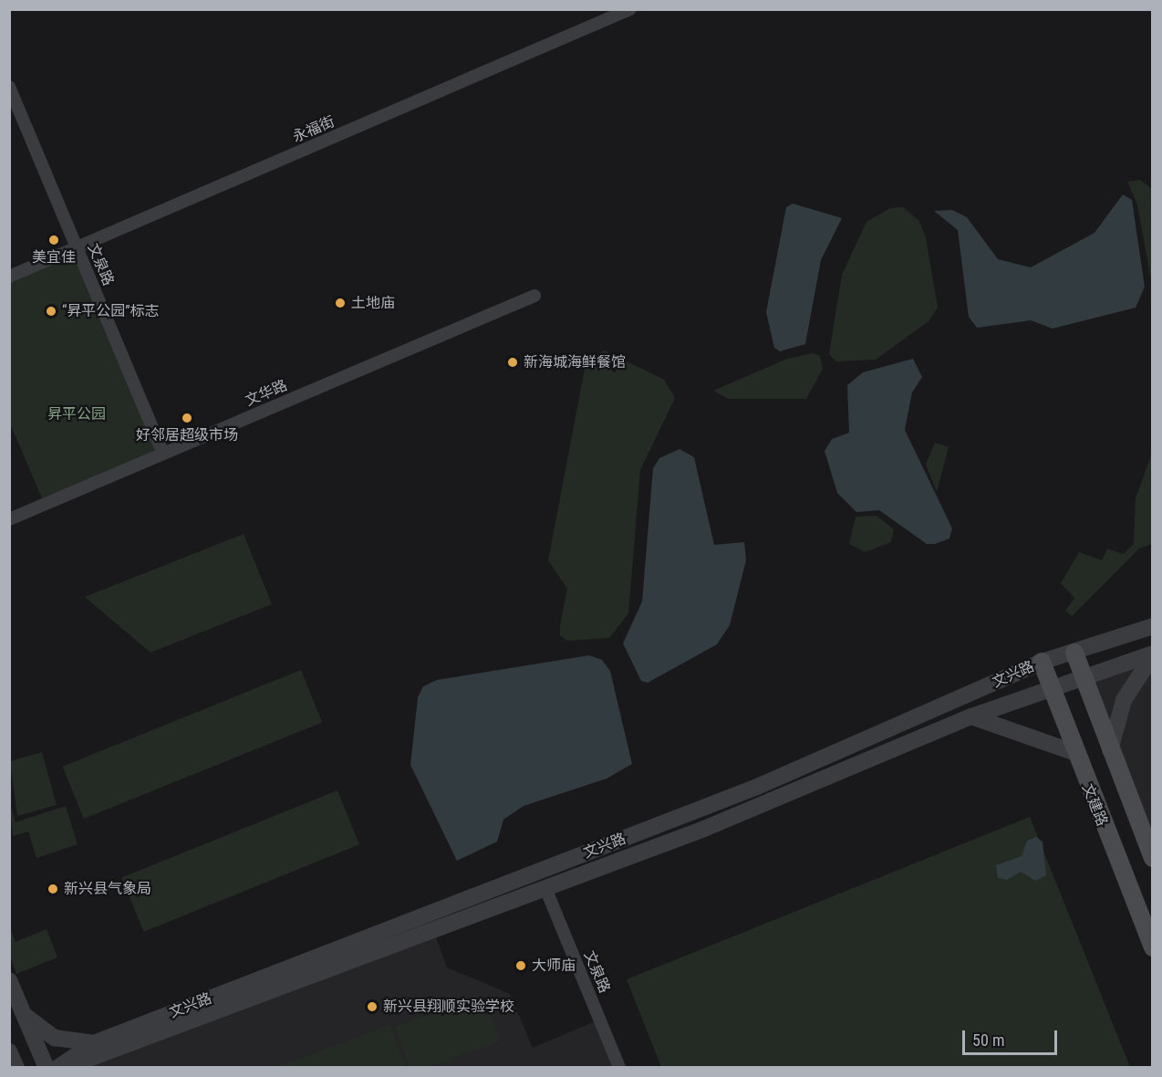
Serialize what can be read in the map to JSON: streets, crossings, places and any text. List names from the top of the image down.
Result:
{
  "streets": {
    "main road": ["文建路"],
    "street": [
      "永福街",
      "文泉路",
      "文华路",
      "文兴路"
    ]
  },
  "crossings": [
    ["永福街", "文泉路"],
    ["文泉路", "文华路"],
    ["文泉路", "文兴路"],
    ["文兴路", "文建路"]
  ],
  "parks": ["昇平公园"],
  "places": [
    "美宜佳",
    "土地庙",
    "“昇平公园”标志",
    "新海城海鲜餐馆",
    "好邻居超级市场",
    "新兴县气象局",
    "大师庙",
    "新兴县翔顺实验学校"
  ],
  "scale_bar": "50 m"
}
